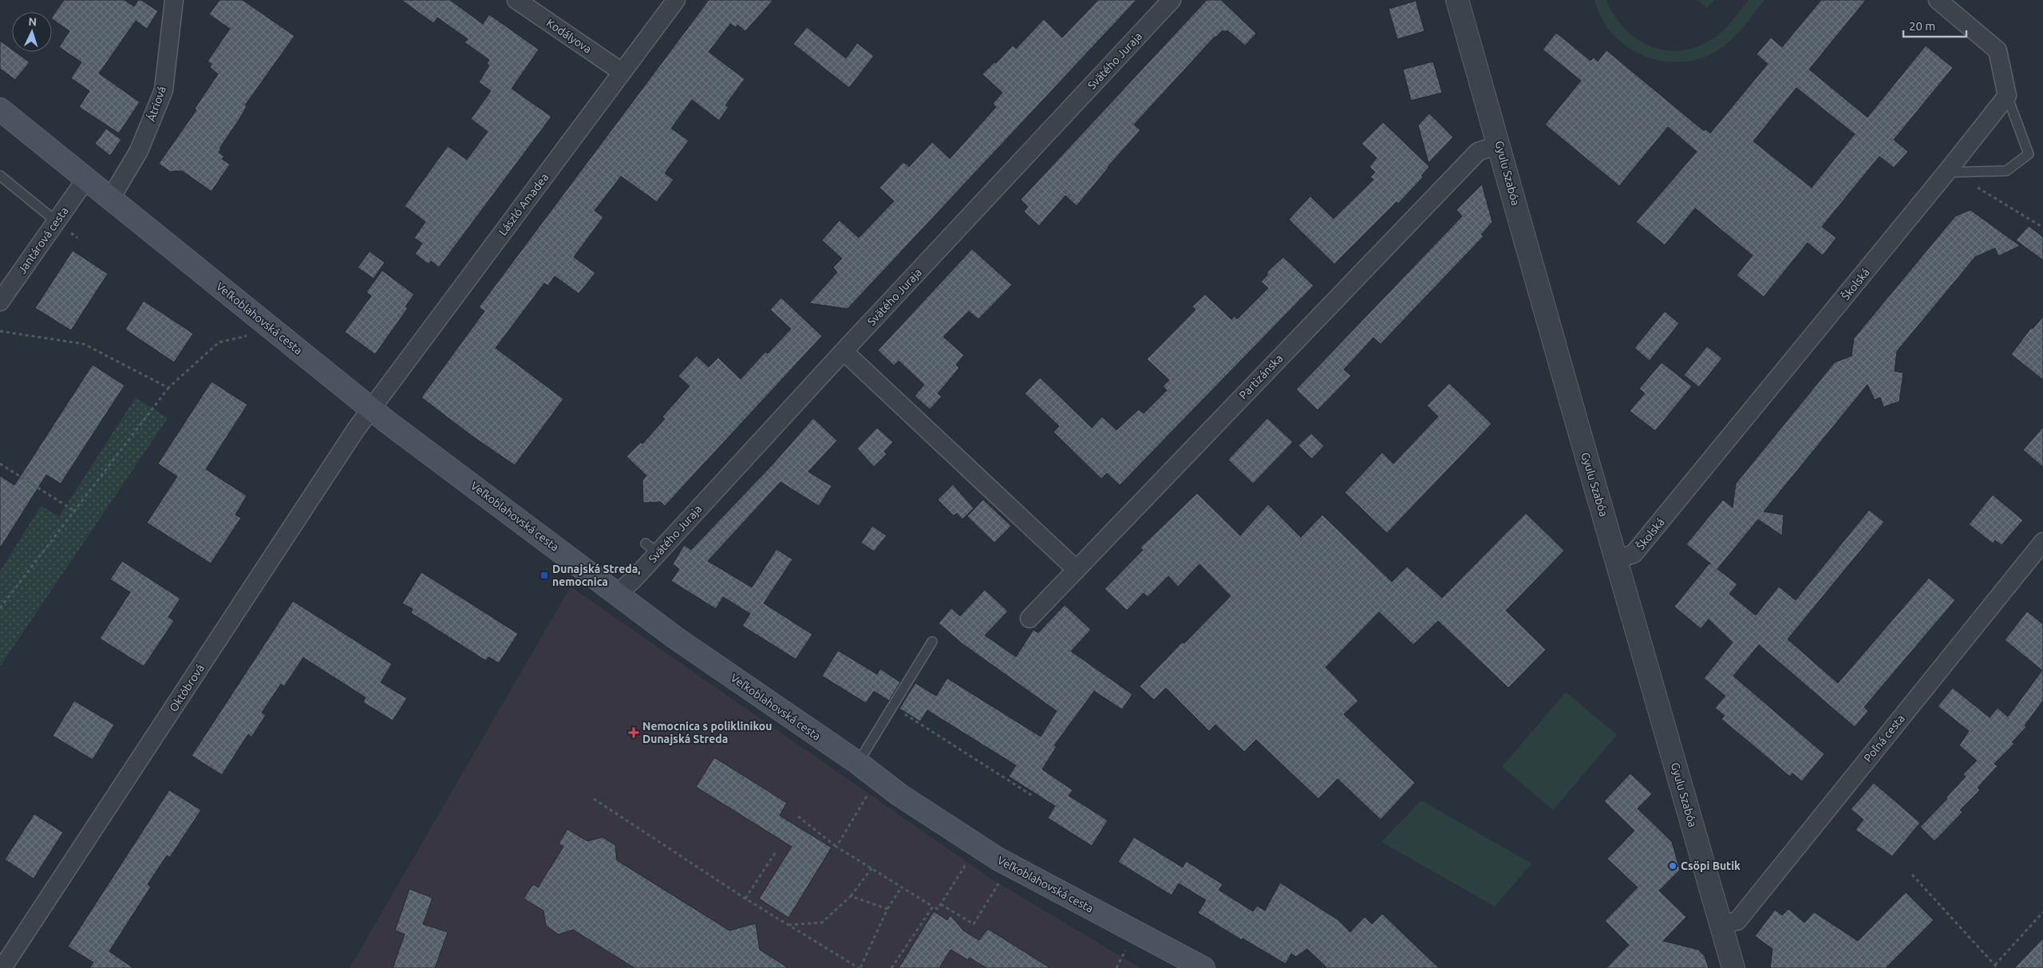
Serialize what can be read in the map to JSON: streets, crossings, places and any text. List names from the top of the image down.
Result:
{
  "streets": {
    "main road": ["Veľkoblahovská cesta"],
    "street": [
      "Kodályova",
      "Svätého Juraja",
      "Átriová",
      "Gyulu Szabóa",
      "László Amadea",
      "Jantárová cesta",
      "Školská",
      "Partizánska",
      "Októbrová",
      "Poľná cesta"
    ]
  },
  "crossings": [
    ["Kodályova", "László Amadea"],
    ["Svätého Juraja", "Veľkoblahovská cesta"],
    ["Átriová", "Veľkoblahovská cesta"],
    ["Gyulu Szabóa", "Školská"],
    ["Gyulu Szabóa", "Partizánska"],
    ["Gyulu Szabóa", "Poľná cesta"],
    ["László Amadea", "Veľkoblahovská cesta"],
    ["László Amadea", "Októbrová"],
    ["Jantárová cesta", "Veľkoblahovská cesta"],
    ["Veľkoblahovská cesta", "Októbrová"]
  ],
  "places": {
    "transit": ["Dunajská Streda, nemocnica"],
    "health": ["Nemocnica s poliklinikou Dunajská Streda"],
    "other": ["Csöpi Butik"]
  },
  "scale_bar": "20 m",
  "north": "top"
}
